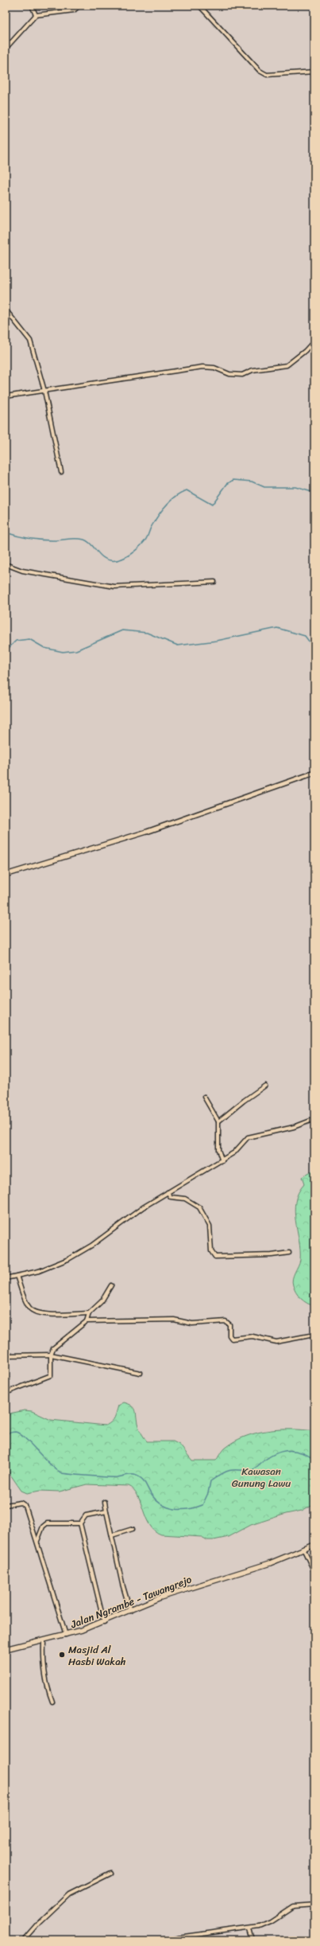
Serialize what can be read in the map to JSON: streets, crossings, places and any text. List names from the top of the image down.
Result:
{
  "streets": {
    "main road": ["Jalan Ngrambe - Tawangrejo"]
  },
  "parks": ["Kawasan Gunung Lawu"],
  "places": ["Masjid Al Hasbi Wakah"]
}
